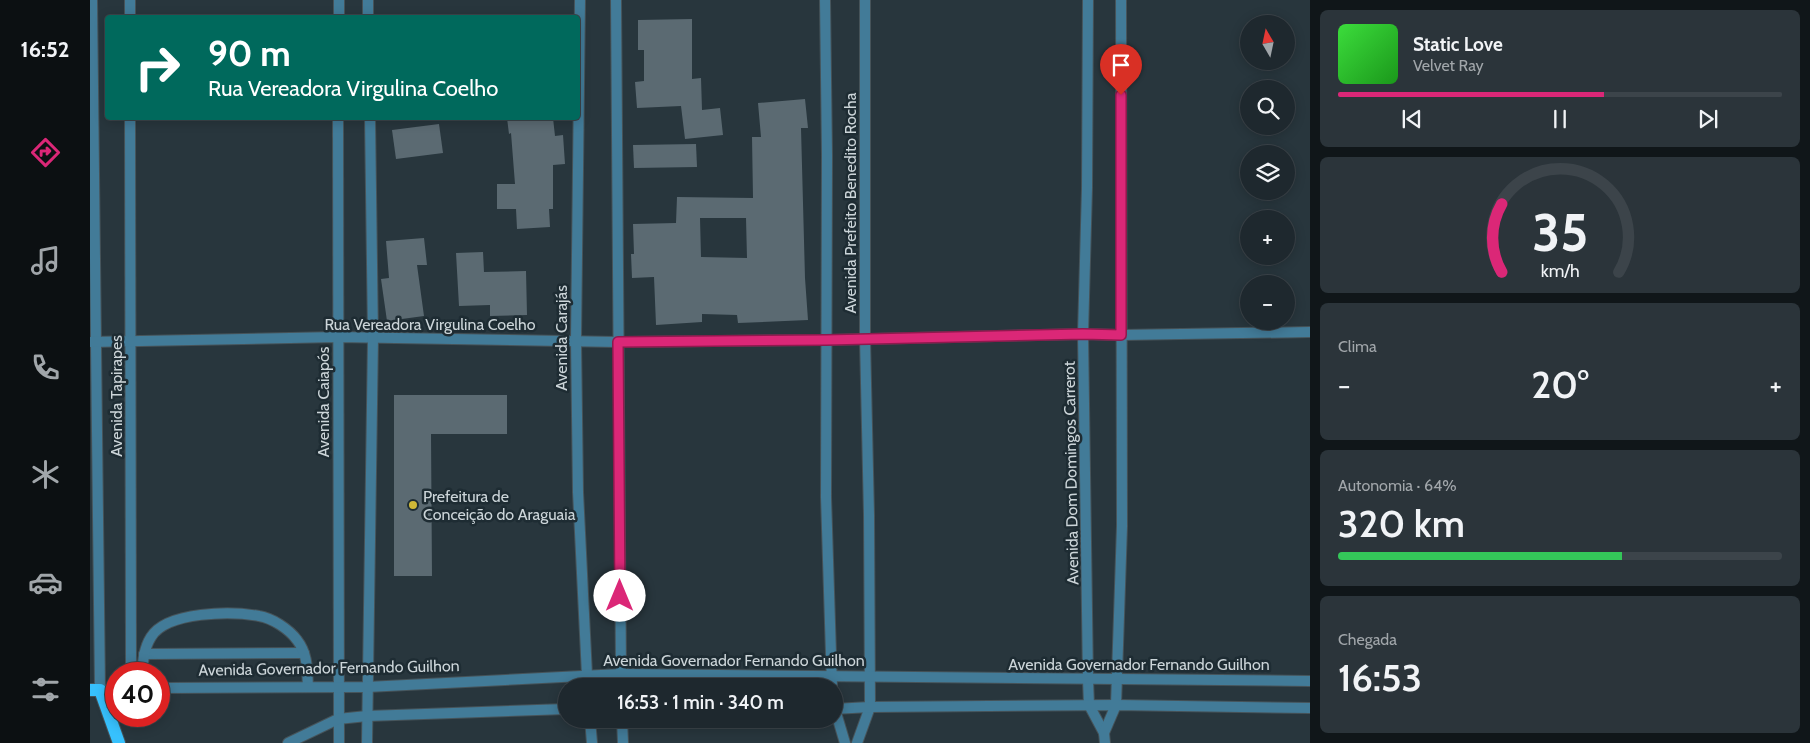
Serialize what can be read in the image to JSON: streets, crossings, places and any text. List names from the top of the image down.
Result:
{
  "streets": {
    "street": [
      "Avenida Prefeito Benedito Rocha",
      "Rua Vereadora Virgulina Coelho",
      "Avenida Carajás",
      "Avenida Tapirapes",
      "Avenida Caiapós",
      "Avenida Dom Domingos Carrerot",
      "Avenida Governador Fernando Guilhon"
    ]
  },
  "crossings": [
    ["Avenida Prefeito Benedito Rocha", "Rua Vereadora Virgulina Coelho"],
    ["Avenida Prefeito Benedito Rocha", "Avenida Governador Fernando Guilhon"],
    ["Rua Vereadora Virgulina Coelho", "Avenida Carajás"],
    ["Rua Vereadora Virgulina Coelho", "Avenida Tapirapes"],
    ["Rua Vereadora Virgulina Coelho", "Avenida Caiapós"],
    ["Rua Vereadora Virgulina Coelho", "Avenida Dom Domingos Carrerot"],
    ["Avenida Carajás", "Avenida Governador Fernando Guilhon"],
    ["Avenida Caiapós", "Avenida Governador Fernando Guilhon"],
    ["Avenida Dom Domingos Carrerot", "Avenida Governador Fernando Guilhon"]
  ],
  "places": ["Prefeitura de Conceição do Araguaia"],
  "north": "top",
  "page": {
    "tabs": "16:52",
    "map_buttons": ["+", "−"],
    "turn": ["90 m", "Rua Vereadora Virgulina Coelho"],
    "song": ["Static Love", "Velvet Ray"],
    "tile": [
      "Clima",
      ["Autonomia · 64%", "320 km"],
      ["Chegada", "16:53"]
    ],
    "heat": ["−", "20°", "+"],
    "limit": "40",
    "trip": "16:53 · 1 min · 340 m",
    "gauge": ["35", "km/h"]
  }
}
